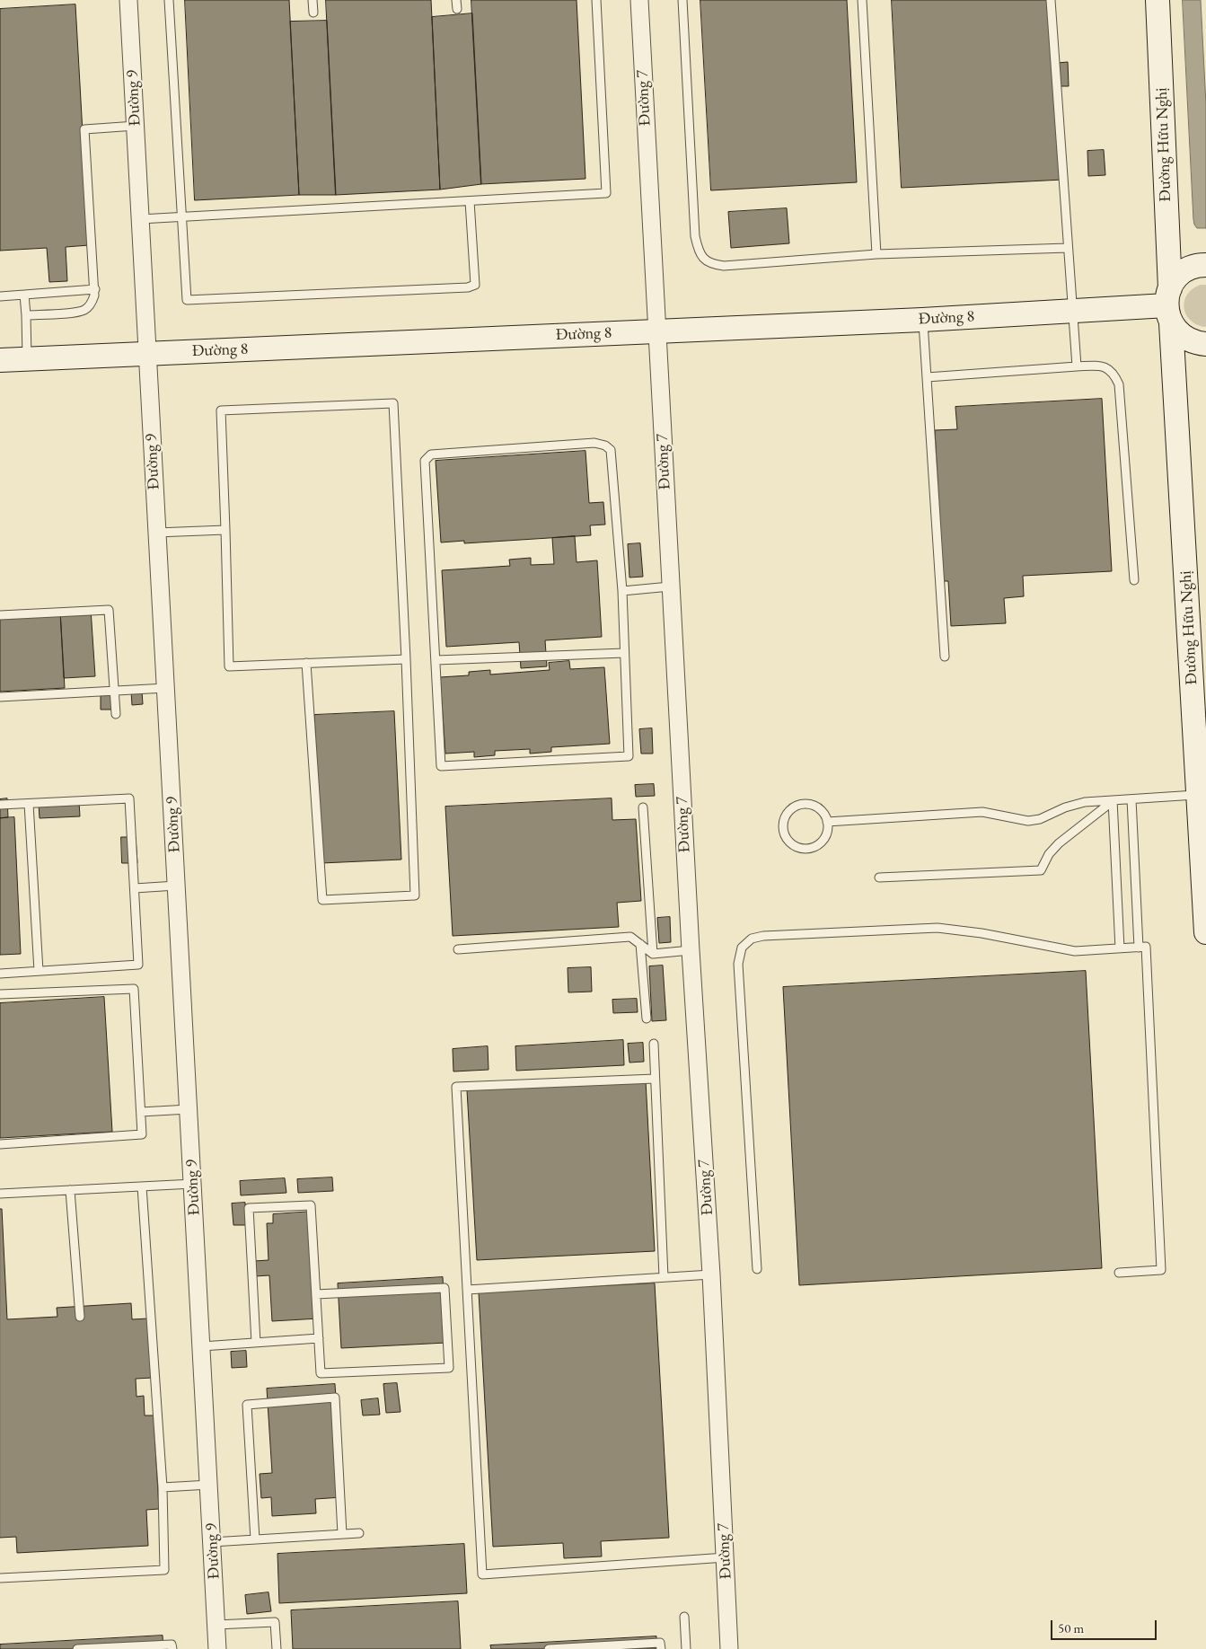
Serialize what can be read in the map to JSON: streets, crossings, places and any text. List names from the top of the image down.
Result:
{
  "streets": {
    "street": [
      "Đường 9",
      "Đường 7",
      "Đường Hữu Nghị",
      "Đường 8"
    ]
  },
  "crossings": [
    ["Đường 9", "Đường 8"],
    ["Đường 7", "Đường 8"],
    ["Đường Hữu Nghị", "Đường 8"]
  ],
  "scale_bar": "50 m"
}
